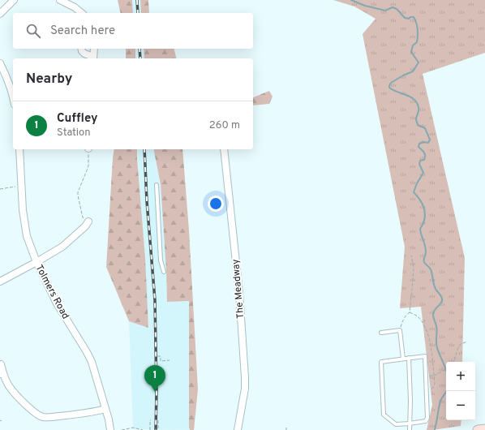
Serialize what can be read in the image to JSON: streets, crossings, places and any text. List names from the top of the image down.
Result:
{
  "streets": {
    "street": ["The Meadway", "Tolmers Road"]
  },
  "page": {
    "search": "Search here",
    "heading": "Nearby",
    "list": [
      {
        "mark": "1",
        "name": "Cuffley",
        "note": "Station",
        "value": "260 m"
      }
    ],
    "map_buttons": ["+", "−"],
    "pins": "1"
  }
}
